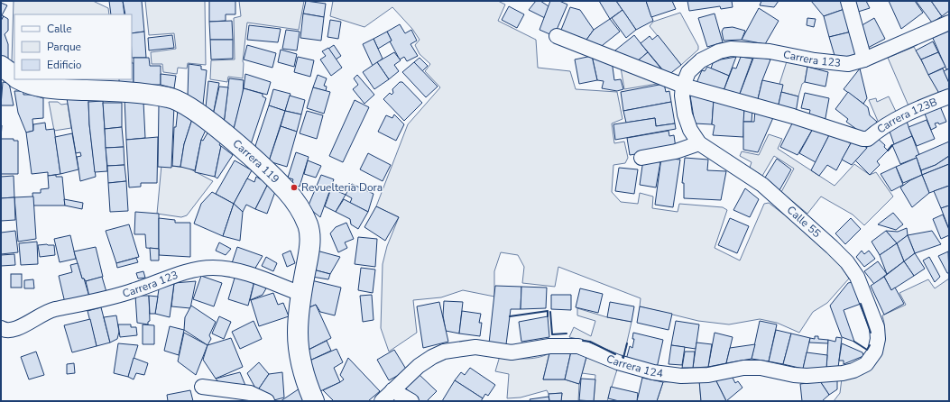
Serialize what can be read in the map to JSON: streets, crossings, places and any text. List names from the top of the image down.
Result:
{
  "streets": {
    "street": [
      "Carrera 123",
      "Carrera 123B",
      "Carrera 119",
      "Calle 55",
      "Carrera 124"
    ]
  },
  "crossings": [
    ["Carrera 123", "Carrera 123B"],
    ["Carrera 123", "Carrera 119"],
    ["Carrera 123", "Calle 55"],
    ["Carrera 123B", "Calle 55"],
    ["Calle 55", "Carrera 124"]
  ],
  "places": ["Revuelteria Dora"],
  "legend": ["Calle", "Parque", "Edificio"]
}
